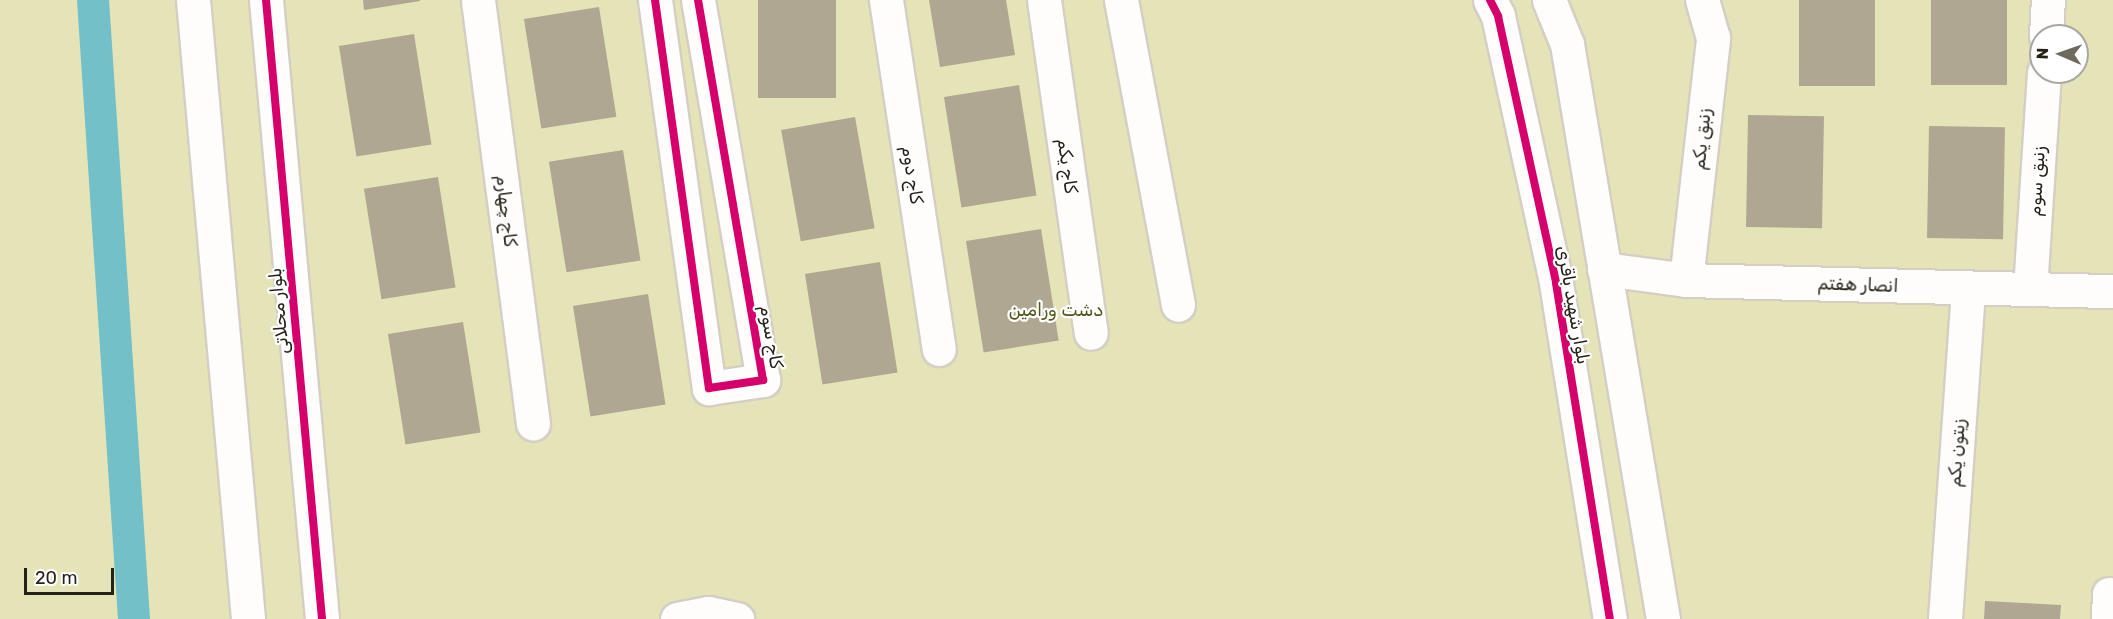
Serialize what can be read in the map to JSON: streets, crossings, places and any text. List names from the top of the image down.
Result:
{
  "streets": {
    "street": [
      "زنبق یکم",
      "کاج یکم",
      "کاج دوم",
      "زنبق سوم",
      "کاج چهارم",
      "انصار هفتم",
      "بلوار شهید باقری",
      "بلوار محلاتی",
      "کاج سوم",
      "زیتون یکم"
    ]
  },
  "crossings": [
    ["زنبق یکم", "انصار هفتم"],
    ["زنبق سوم", "انصار هفتم"],
    ["انصار هفتم", "بلوار شهید باقری"],
    ["انصار هفتم", "زیتون یکم"]
  ],
  "parks": ["دشت ورامین"],
  "scale_bar": "20 m",
  "north": "left"
}
